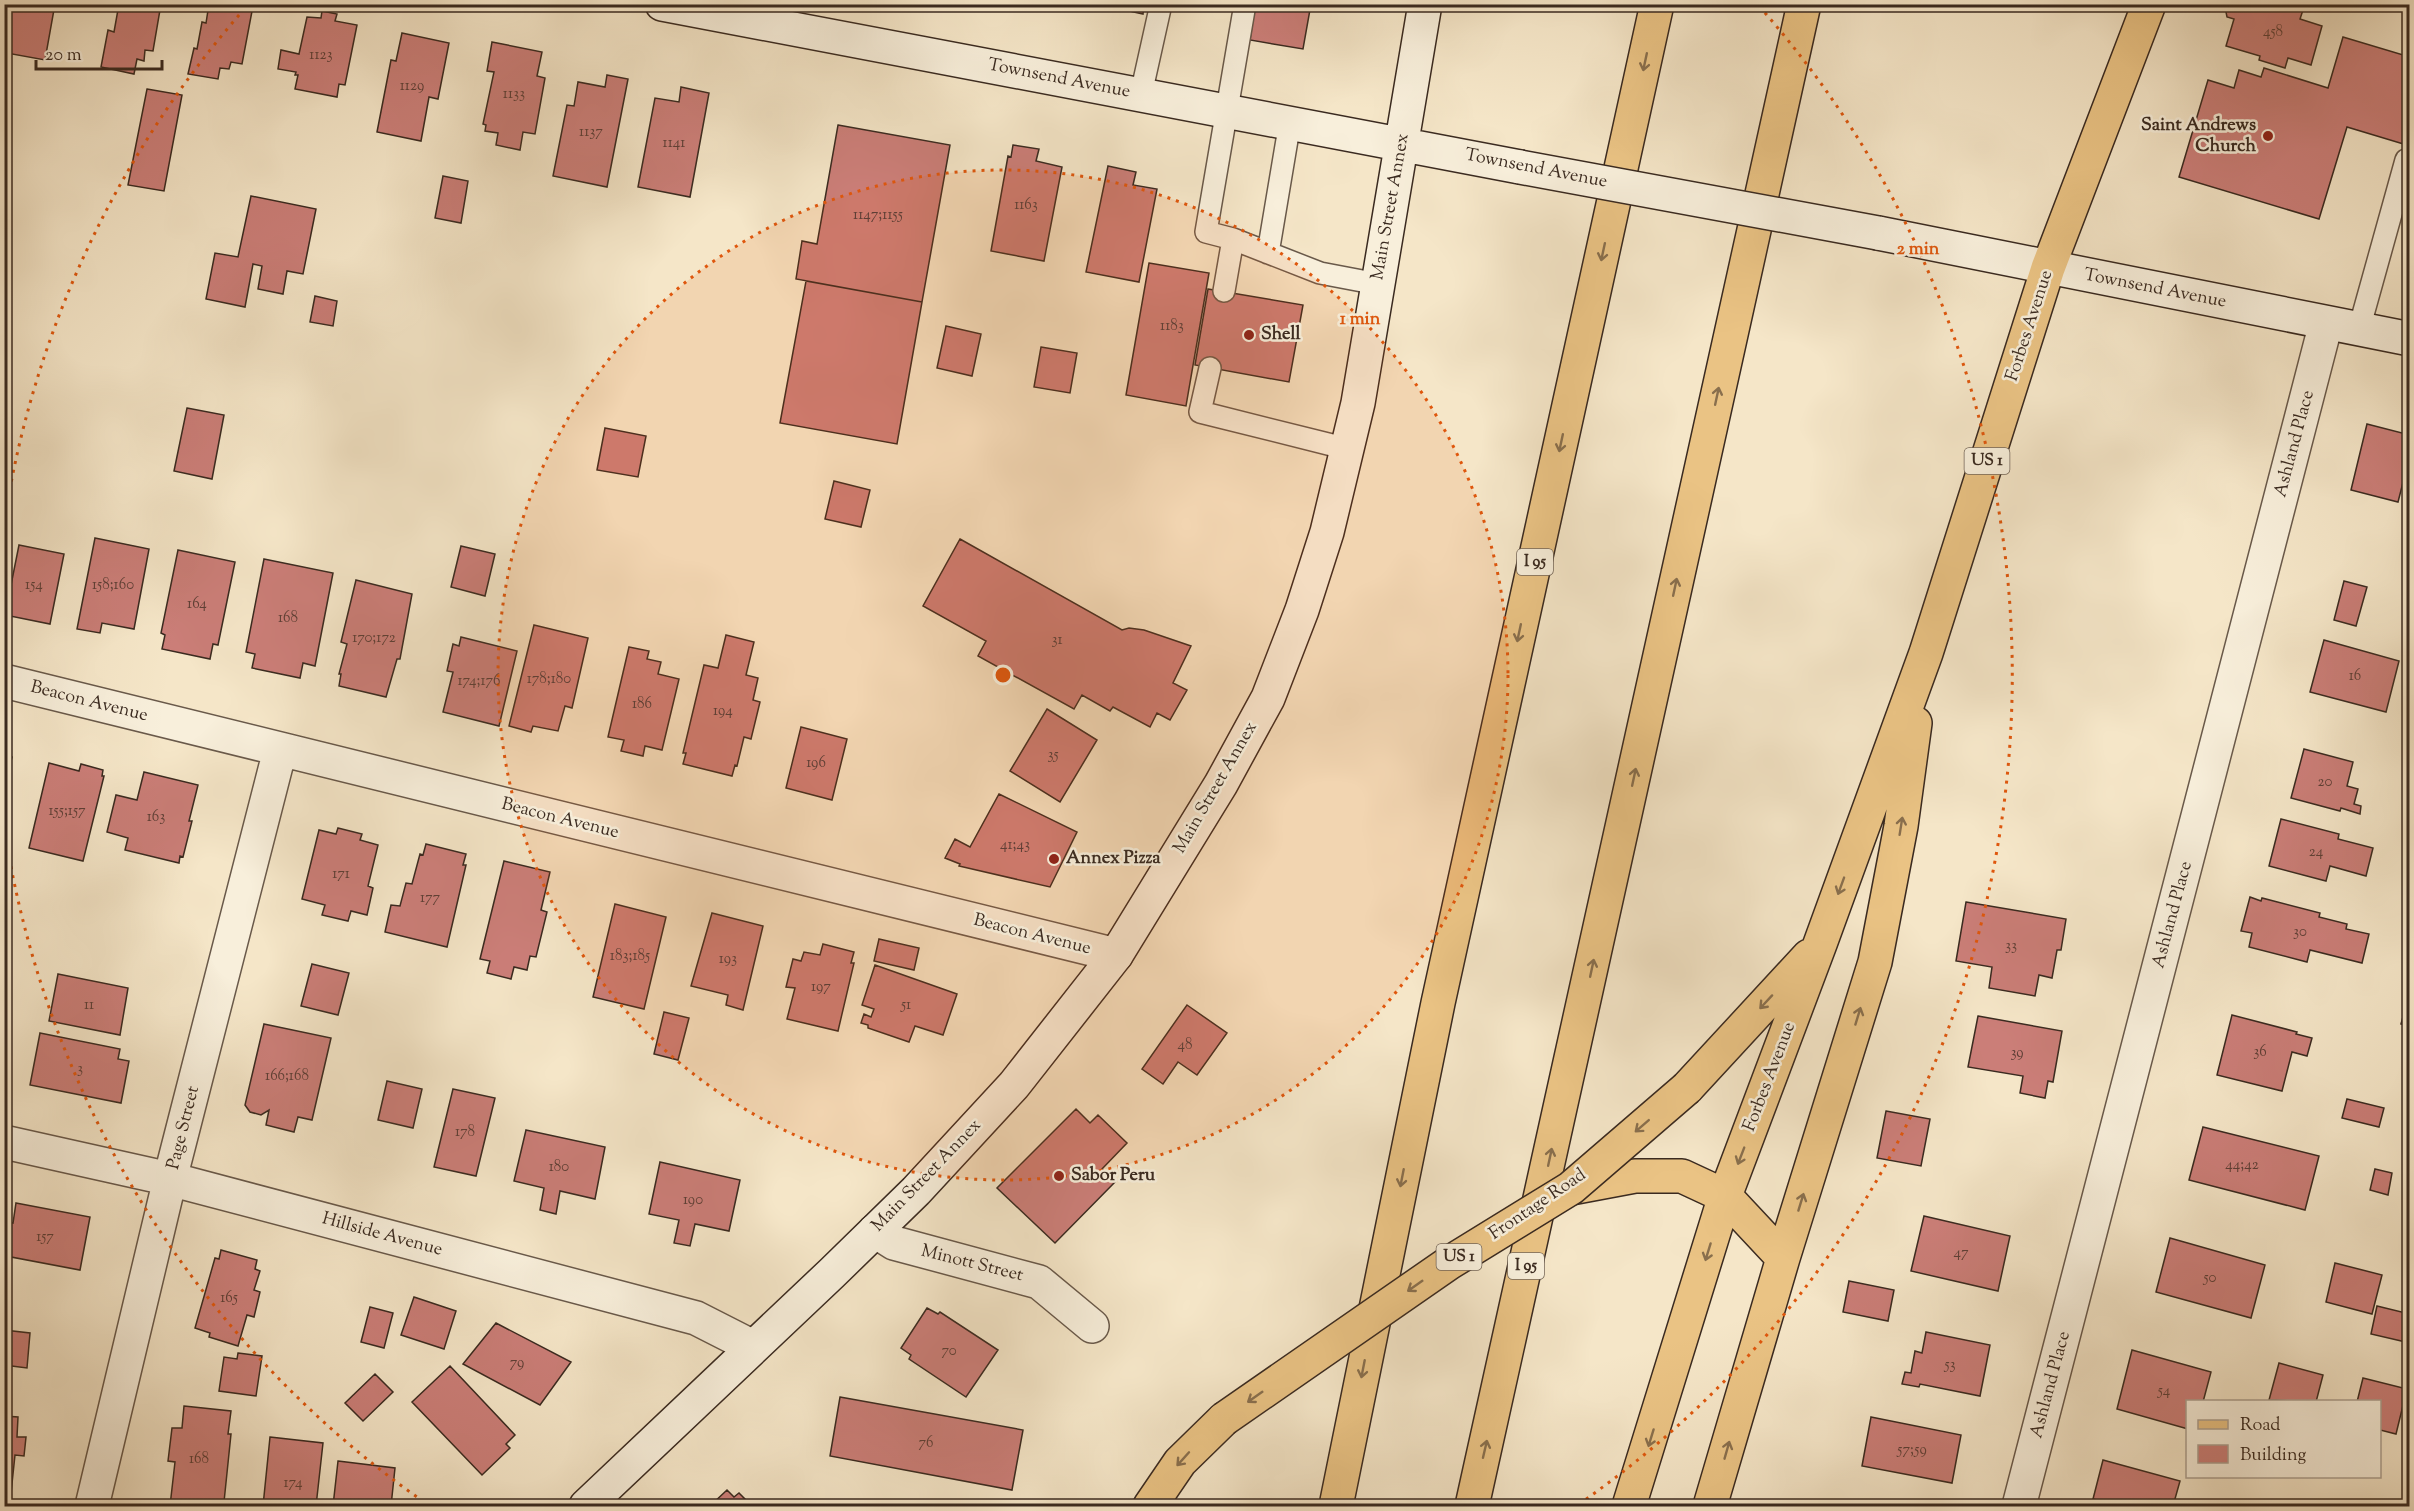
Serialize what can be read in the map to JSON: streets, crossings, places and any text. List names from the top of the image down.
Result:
{
  "streets": {
    "main road": [
      "Forbes Avenue",
      "US 1",
      "I 95",
      "Frontage Road"
    ],
    "street": [
      "Townsend Avenue",
      "Main Street Annex",
      "Ashland Place",
      "Beacon Avenue",
      "Page Street",
      "Hillside Avenue",
      "Minott Street"
    ]
  },
  "crossings": [
    ["Townsend Avenue", "Main Street Annex"],
    ["Townsend Avenue", "Forbes Avenue"],
    ["Townsend Avenue", "Ashland Place"],
    ["Main Street Annex", "Beacon Avenue"],
    ["Main Street Annex", "Hillside Avenue"],
    ["Main Street Annex", "Minott Street"],
    ["Forbes Avenue", "Frontage Road"],
    ["Beacon Avenue", "Page Street"],
    ["Page Street", "Hillside Avenue"]
  ],
  "one_way": ["Frontage Road"],
  "places": [
    "Saint Andrews Church",
    "Shell",
    "Annex Pizza",
    "Sabor Peru"
  ],
  "house_numbers": [
    "458",
    "1123",
    "1129",
    "1133",
    "1137",
    "1141",
    "1163",
    "1147;1155",
    "1183",
    "154",
    "158;160",
    "164",
    "168",
    "170;172",
    "31",
    "16",
    "178;180",
    "174;176",
    "186",
    "194",
    "35",
    "196",
    "20",
    "155;157",
    "163",
    "41;43",
    "24",
    "171",
    "177",
    "30",
    "33",
    "183;185",
    "193",
    "197",
    "11",
    "51",
    "48",
    "36",
    "39",
    "3",
    "166;168",
    "178",
    "44;42",
    "180",
    "190",
    "157",
    "47",
    "50",
    "165",
    "70",
    "79",
    "53",
    "54",
    "76",
    "57;59",
    "168",
    "174"
  ],
  "legend": ["Road", "Building"],
  "scale_bar": "20 m",
  "rings": ["2 min", "1 min"]
}
